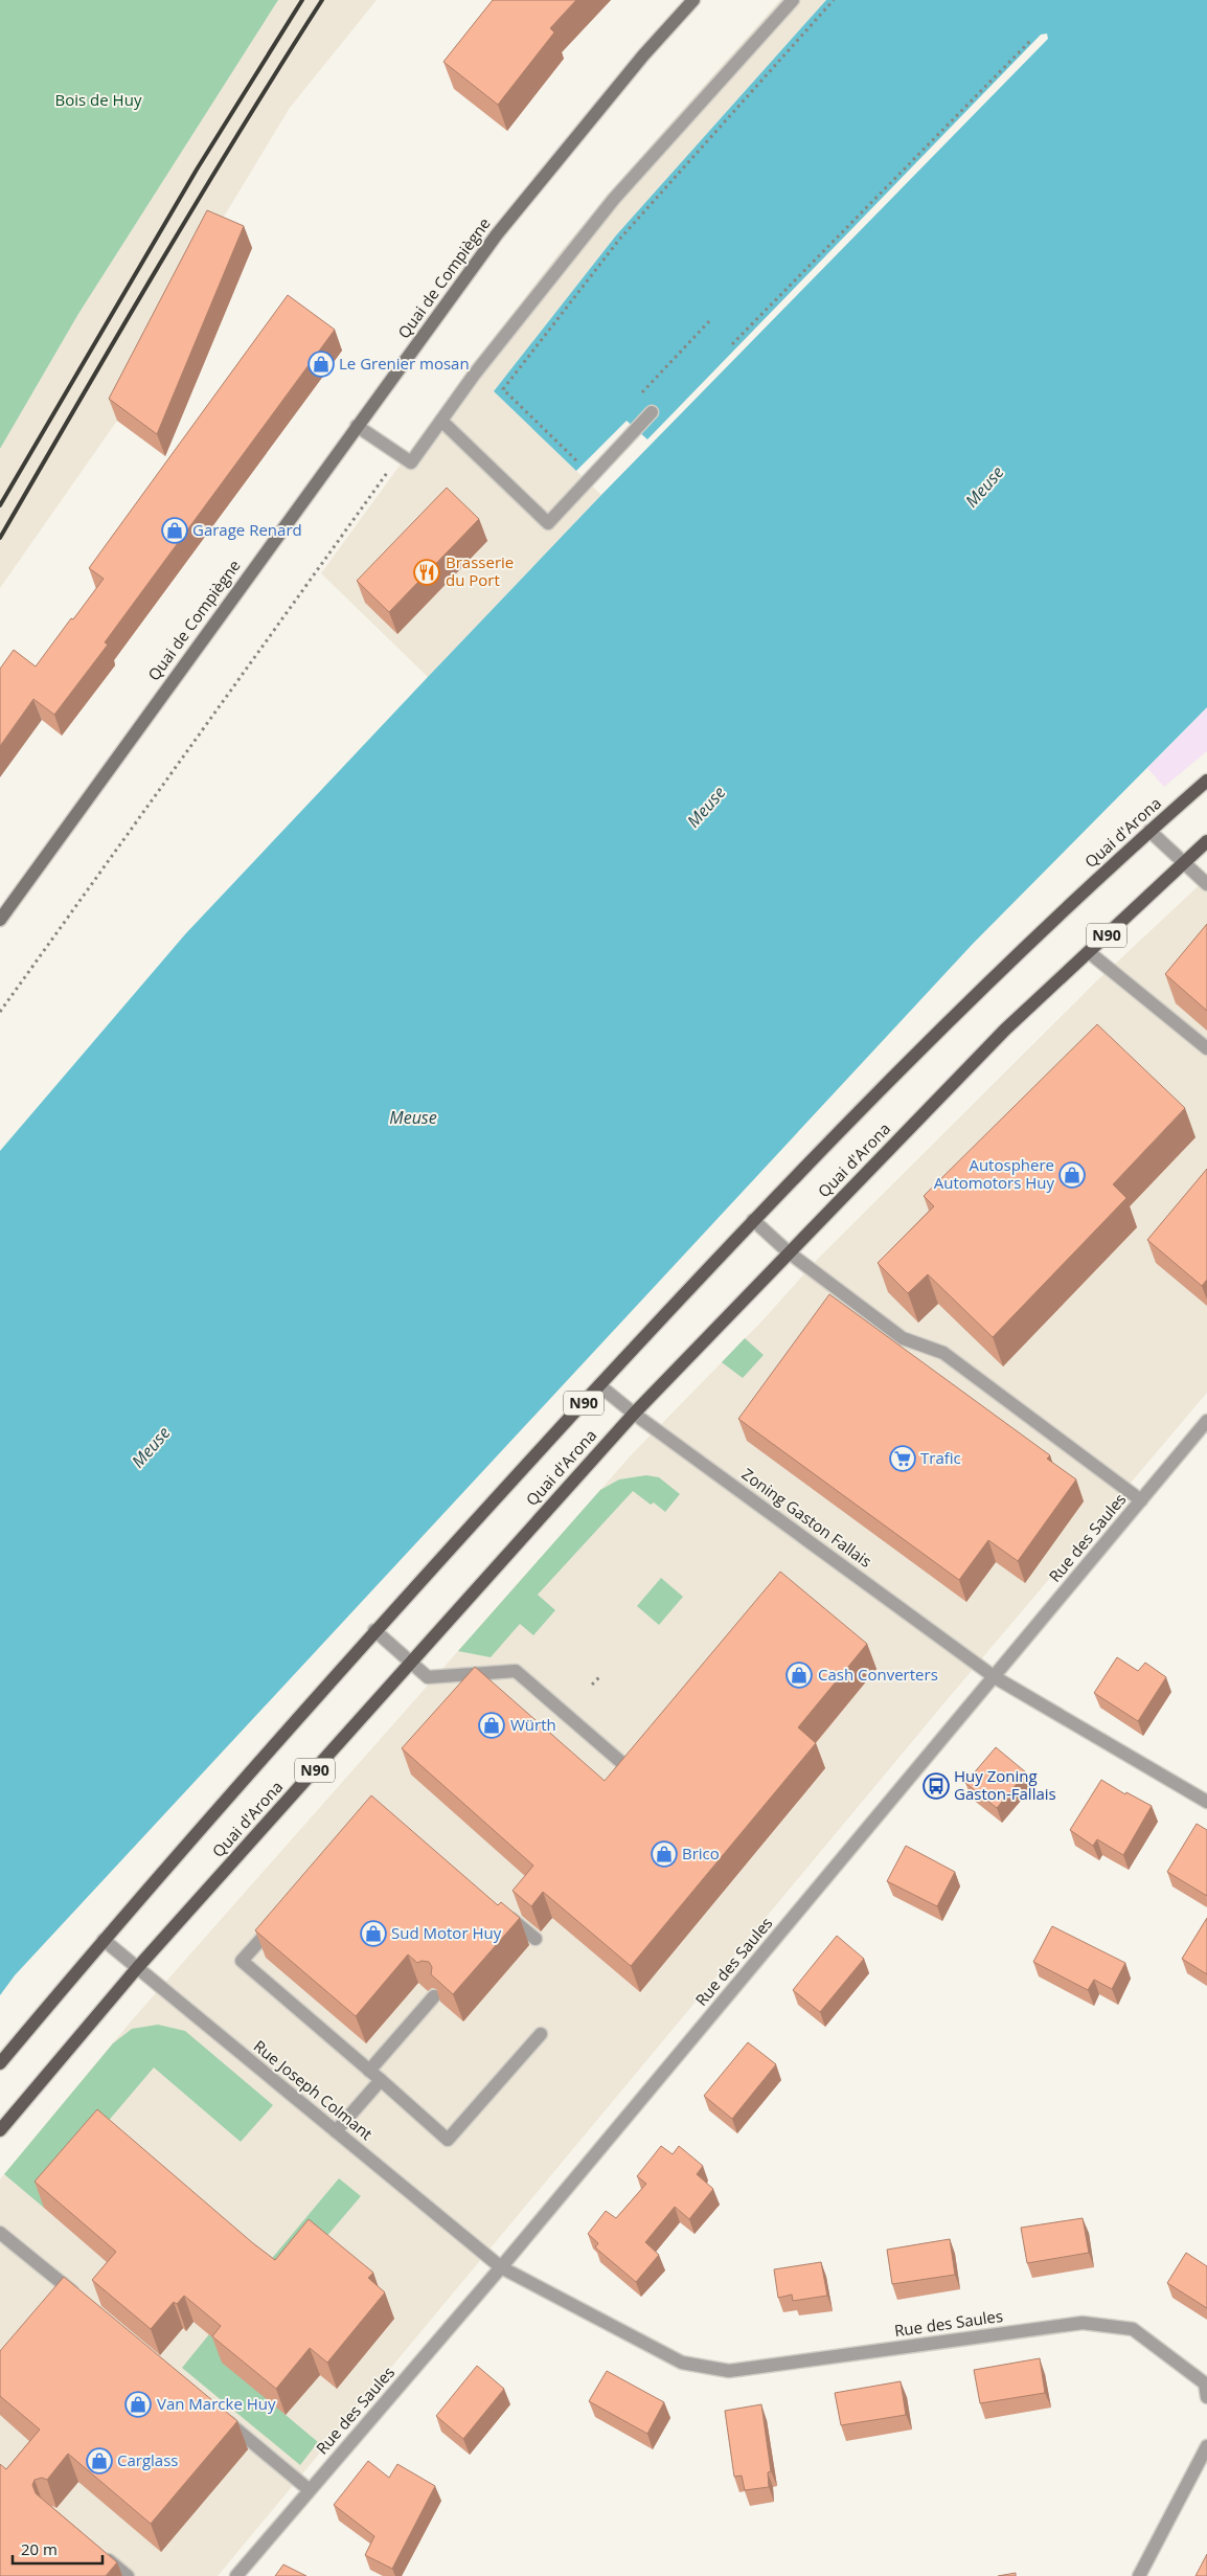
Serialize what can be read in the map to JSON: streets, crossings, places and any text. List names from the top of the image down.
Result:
{
  "streets": {
    "main road": ["Quai de Compiègne", "Quai d'Arona", "N90"],
    "street": ["Zoning Gaston Fallais", "Rue des Saules", "Rue Joseph Colmant"]
  },
  "crossings": [
    ["Quai d'Arona", "Zoning Gaston Fallais"],
    ["Quai d'Arona", "Rue Joseph Colmant"],
    ["Zoning Gaston Fallais", "Rue des Saules"],
    ["Rue des Saules", "Rue Joseph Colmant"]
  ],
  "water": ["Meuse"],
  "parks": ["Bois de Huy"],
  "places": {
    "shop": [
      "Le Grenier mosan",
      "Garage Renard",
      "Autosphere Automotors Huy",
      "Cash Converters",
      "Würth",
      "Brico",
      "Sud Motor Huy",
      "Van Marcke Huy",
      "Carglass"
    ],
    "restaurant": ["Brasserie du Port"],
    "supermarket": ["Trafic"],
    "bus stop": ["Huy Zoning Gaston-Fallais"]
  },
  "scale_bar": "20 m"
}
